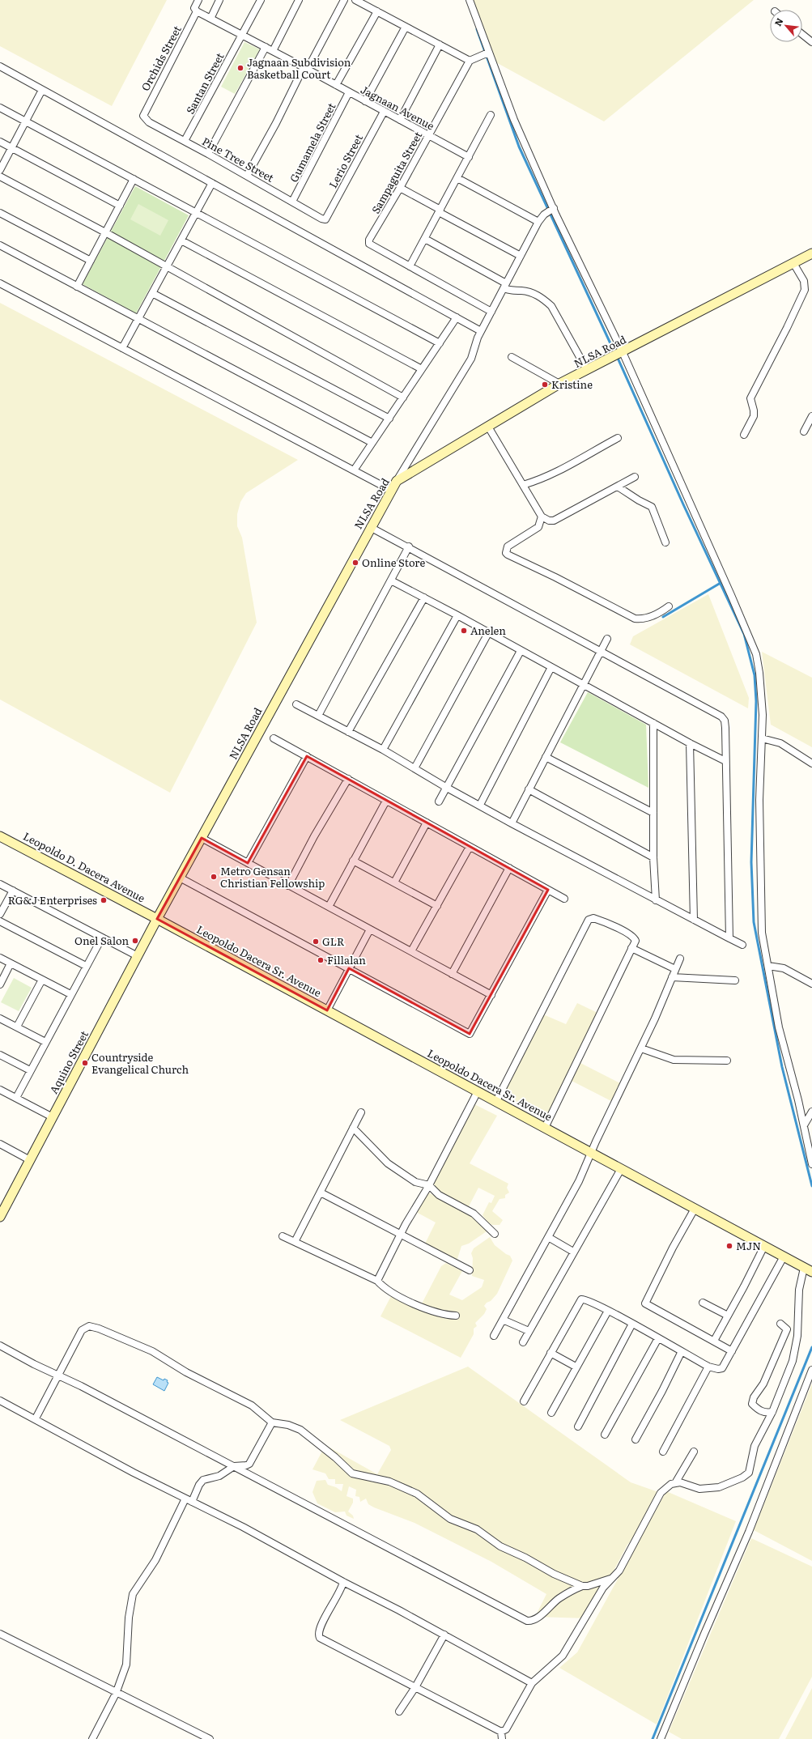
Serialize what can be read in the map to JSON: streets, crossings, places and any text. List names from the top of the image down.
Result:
{
  "streets": {
    "main road": [
      "NLSA Road",
      "Leopoldo D. Dacera Avenue",
      "Leopoldo Dacera Sr. Avenue",
      "Aquino Street"
    ],
    "street": [
      "Orchids Street",
      "Santan Street",
      "Jagnaan Avenue",
      "Gumamela Street",
      "Pine Tree Street",
      "Lerio Street",
      "Sampaguita Street"
    ]
  },
  "crossings": [
    ["Orchids Street", "Jagnaan Avenue"],
    ["Orchids Street", "Pine Tree Street"],
    ["Santan Street", "Jagnaan Avenue"],
    ["Santan Street", "Pine Tree Street"],
    ["Jagnaan Avenue", "Gumamela Street"],
    ["Jagnaan Avenue", "Lerio Street"],
    ["Jagnaan Avenue", "Sampaguita Street"],
    ["Gumamela Street", "Pine Tree Street"],
    ["Pine Tree Street", "Lerio Street"],
    ["NLSA Road", "Leopoldo D. Dacera Avenue"],
    ["NLSA Road", "Leopoldo Dacera Sr. Avenue"],
    ["NLSA Road", "Aquino Street"],
    ["Leopoldo D. Dacera Avenue", "Leopoldo Dacera Sr. Avenue"],
    ["Leopoldo D. Dacera Avenue", "Aquino Street"],
    ["Leopoldo Dacera Sr. Avenue", "Aquino Street"]
  ],
  "places": [
    "Jagnaan Subdivision Basketball Court",
    "Kristine",
    "Online Store",
    "Anelen",
    "Metro Gensan Christian Fellowship",
    "RG&J Enterprises",
    "Onel Salon",
    "GLR",
    "Fillalan",
    "Countryside Evangelical Church",
    "MJN"
  ],
  "north": "top left"
}
